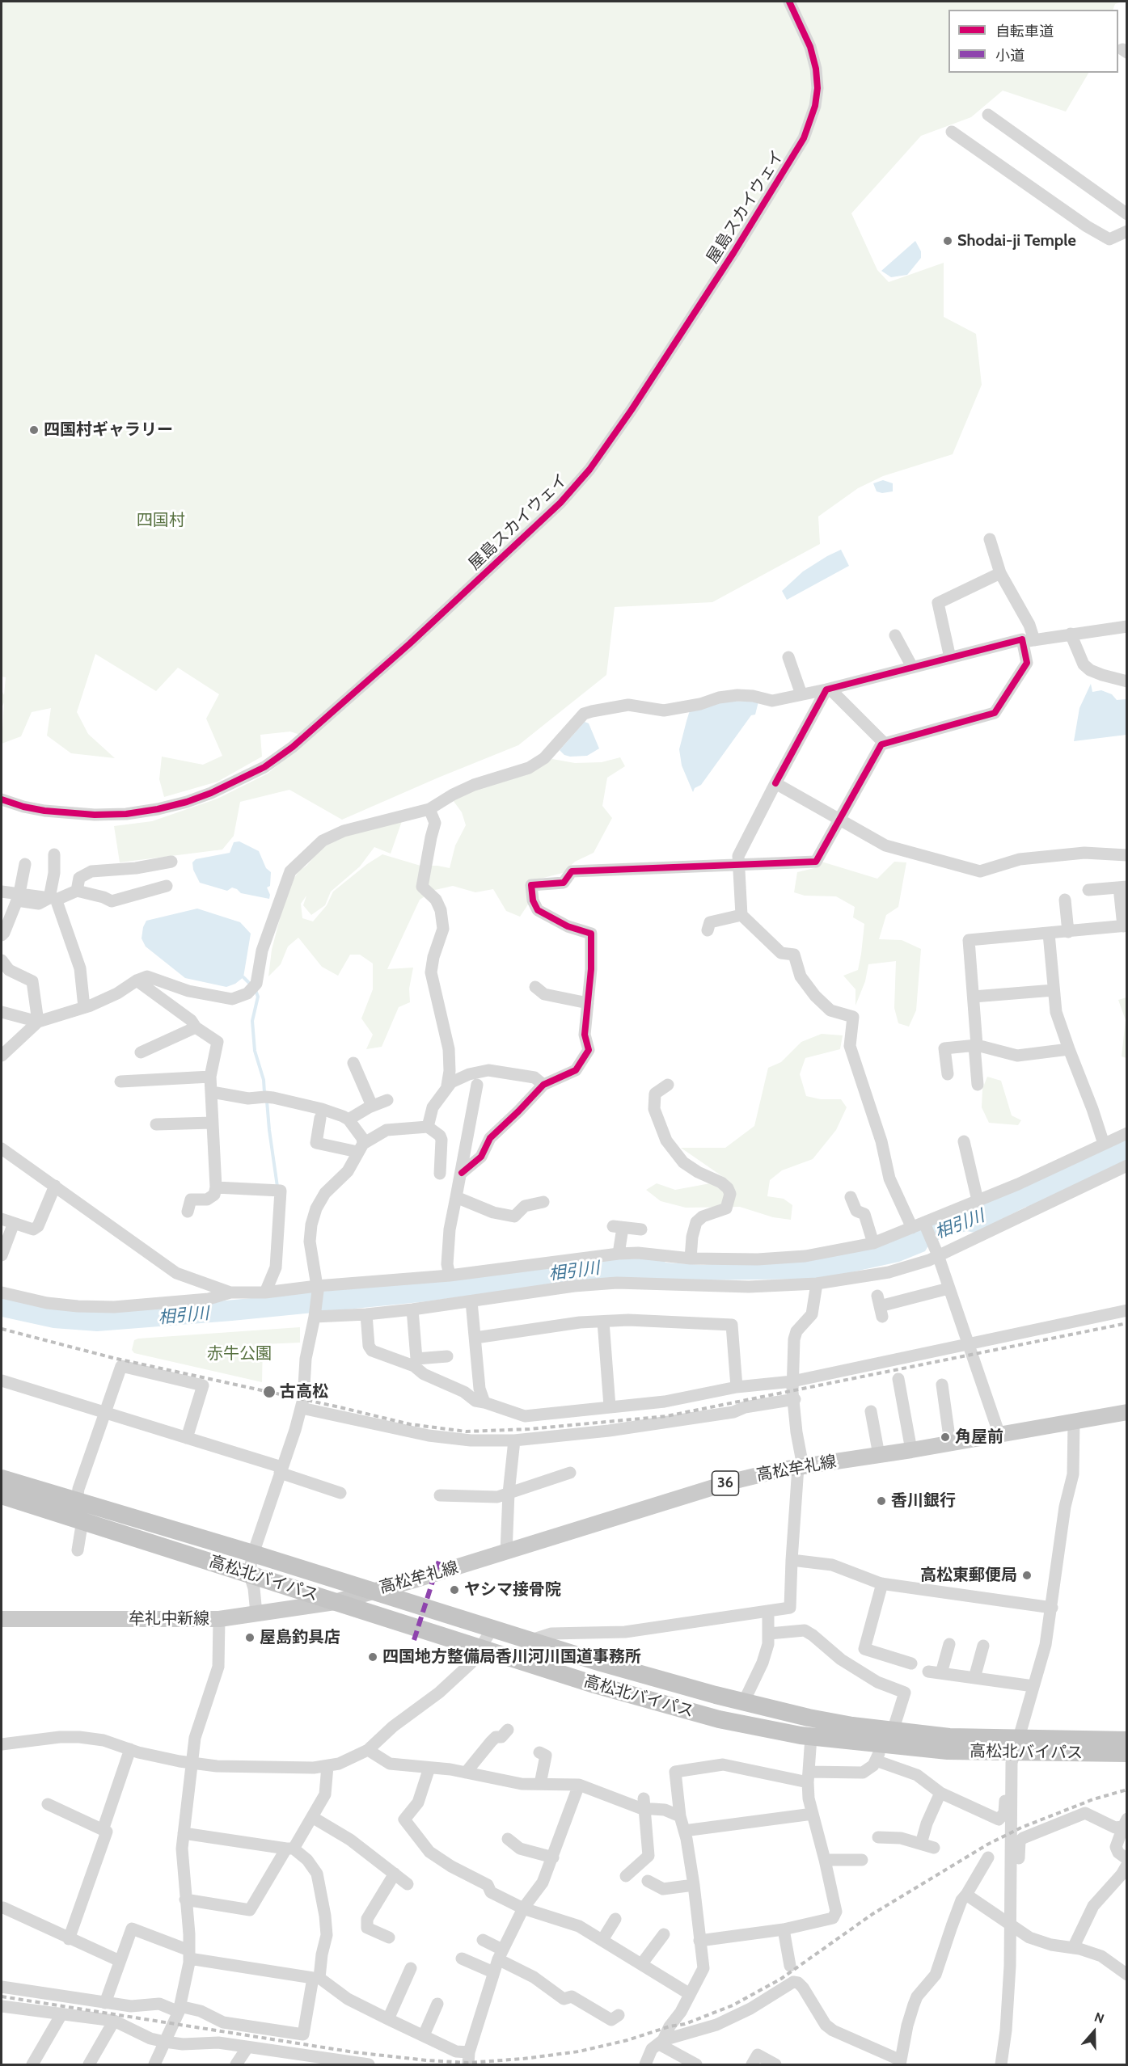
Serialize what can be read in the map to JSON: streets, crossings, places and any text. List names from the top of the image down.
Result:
{
  "streets": {
    "highway": ["高松北バイパス"],
    "main road": ["高松牟礼線", "36", "牟礼中新線"],
    "street": ["屋島スカイウェイ"]
  },
  "crossings": [
    ["高松牟礼線", "高松北バイパス"],
    ["高松牟礼線", "牟礼中新線"],
    ["高松北バイパス", "牟礼中新線"]
  ],
  "water": ["相引川"],
  "parks": ["四国村", "赤牛公園"],
  "places": [
    "Shodai-ji Temple",
    "四国村ギャラリー",
    "古高松",
    "角屋前",
    "香川銀行",
    "高松東郵便局",
    "ヤシマ接骨院",
    "屋島釣具店",
    "四国地方整備局香川河川国道事務所"
  ],
  "legend": ["自転車道", "小道"],
  "north": "top"
}
